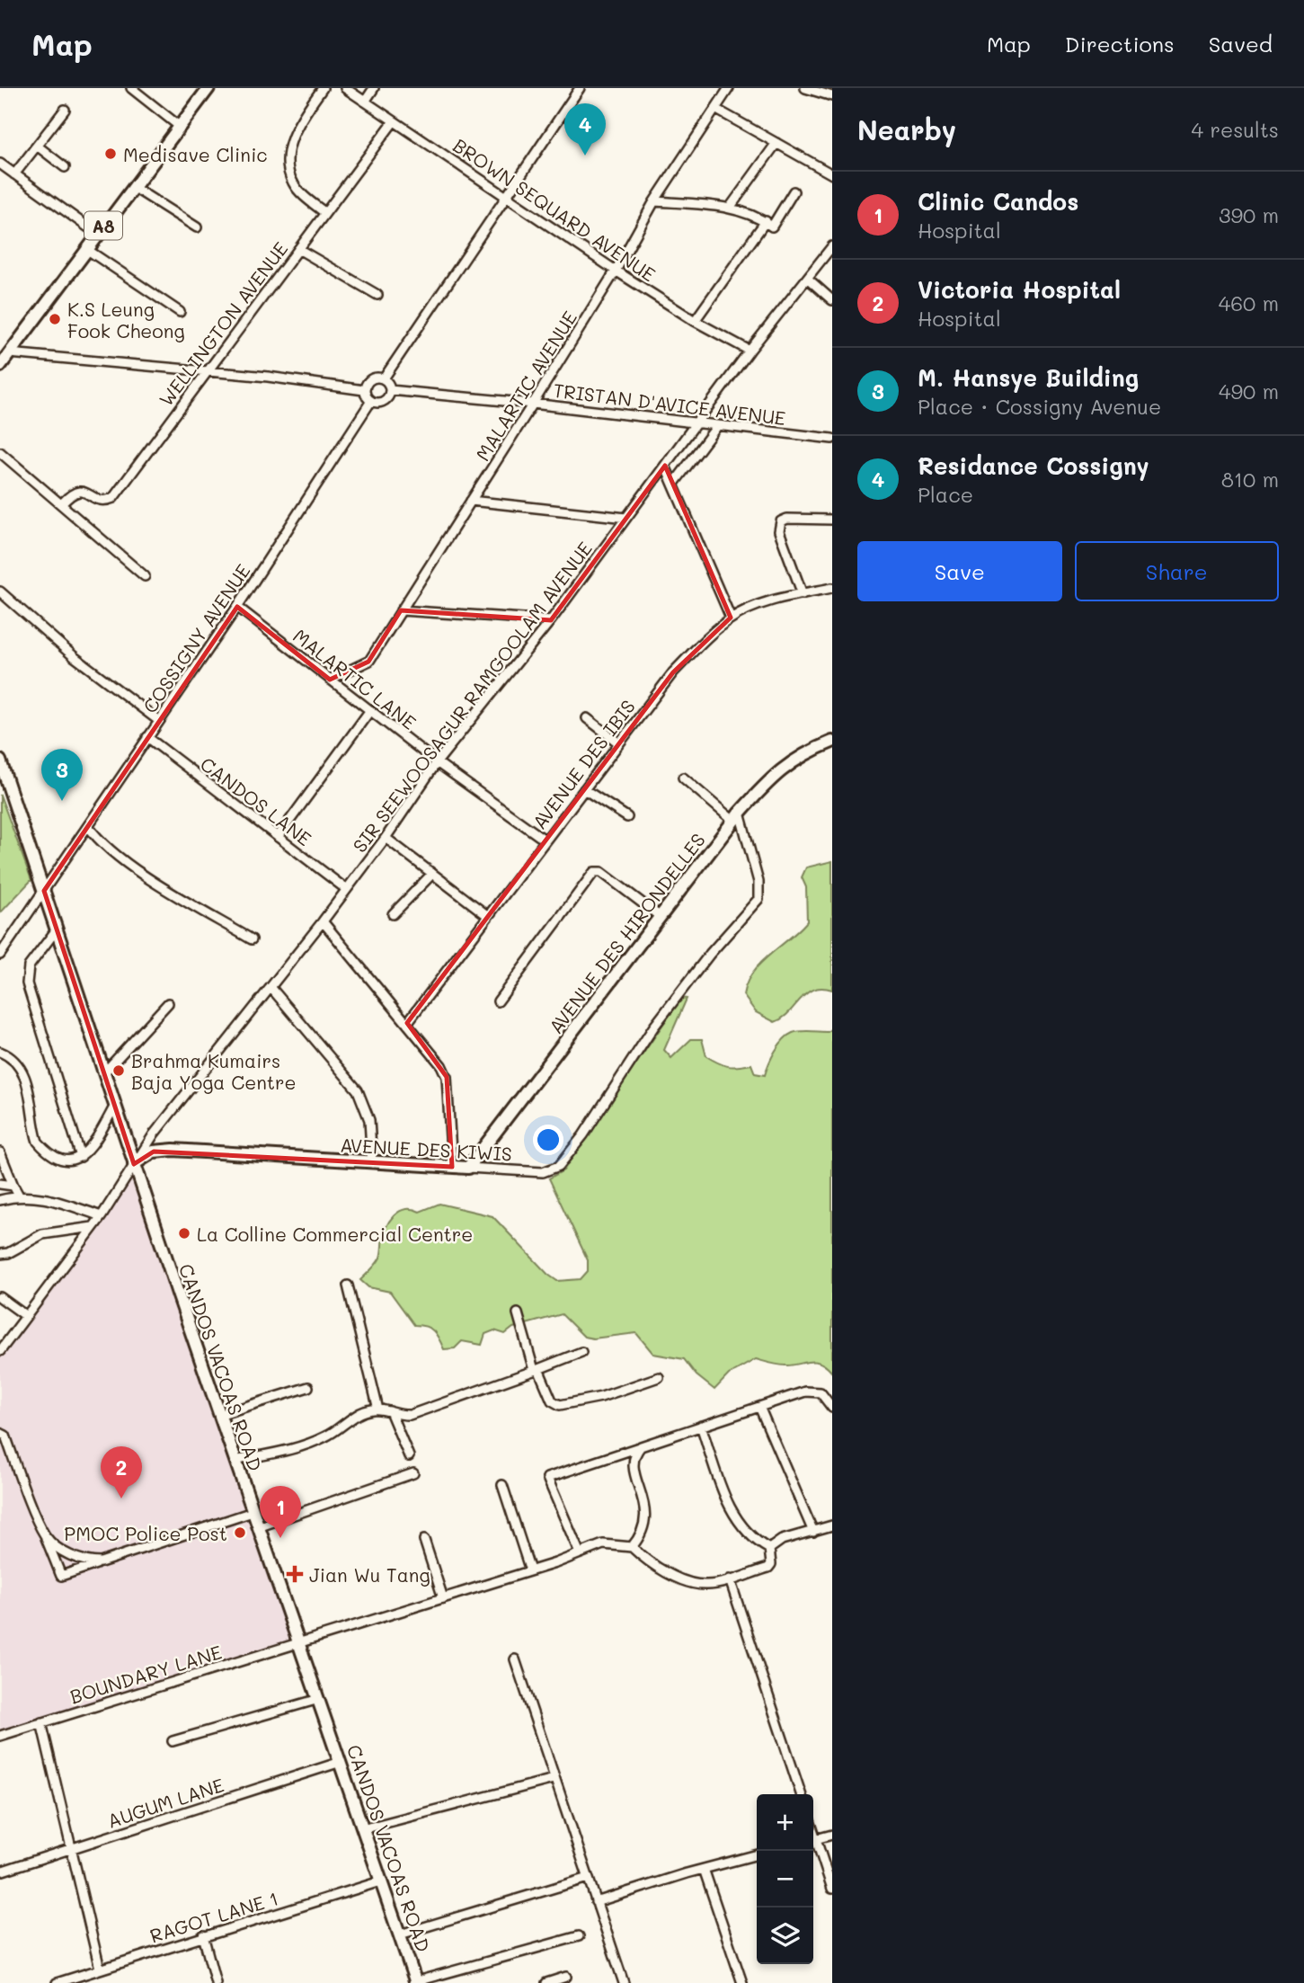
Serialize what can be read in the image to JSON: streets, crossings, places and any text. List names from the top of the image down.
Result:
{
  "streets": {
    "main road": [
      "A8",
      "AVENUE DES HIRONDELLES",
      "AVENUE DES KIWIS",
      "CANDOS VACOAS ROAD"
    ],
    "street": [
      "BROWN SEQUARD AVENUE",
      "WELLINGTON AVENUE",
      "MALARTIC AVENUE",
      "TRISTAN D'AVICE AVENUE",
      "COSSIGNY AVENUE",
      "MALARTIC LANE",
      "SIR SEEWOOSAGUR RAMGOOLAM AVENUE",
      "AVENUE DES IBIS",
      "CANDOS LANE",
      "BOUNDARY LANE",
      "AUGUM LANE",
      "RAGOT LANE 1"
    ]
  },
  "crossings": [
    ["BROWN SEQUARD AVENUE", "WELLINGTON AVENUE"],
    ["BROWN SEQUARD AVENUE", "MALARTIC AVENUE"],
    ["BROWN SEQUARD AVENUE", "SIR SEEWOOSAGUR RAMGOOLAM AVENUE"],
    ["MALARTIC AVENUE", "TRISTAN D'AVICE AVENUE"],
    ["MALARTIC AVENUE", "MALARTIC LANE"],
    ["TRISTAN D'AVICE AVENUE", "COSSIGNY AVENUE"],
    ["TRISTAN D'AVICE AVENUE", "SIR SEEWOOSAGUR RAMGOOLAM AVENUE"],
    ["COSSIGNY AVENUE", "MALARTIC LANE"],
    ["COSSIGNY AVENUE", "CANDOS LANE"],
    ["COSSIGNY AVENUE", "CANDOS VACOAS ROAD"],
    ["MALARTIC LANE", "SIR SEEWOOSAGUR RAMGOOLAM AVENUE"],
    ["MALARTIC LANE", "AVENUE DES IBIS"],
    ["SIR SEEWOOSAGUR RAMGOOLAM AVENUE", "CANDOS LANE"],
    ["SIR SEEWOOSAGUR RAMGOOLAM AVENUE", "AVENUE DES KIWIS"],
    ["SIR SEEWOOSAGUR RAMGOOLAM AVENUE", "CANDOS VACOAS ROAD"],
    ["AVENUE DES HIRONDELLES", "AVENUE DES KIWIS"],
    ["AVENUE DES KIWIS", "CANDOS VACOAS ROAD"],
    ["CANDOS VACOAS ROAD", "BOUNDARY LANE"],
    ["CANDOS VACOAS ROAD", "AUGUM LANE"],
    ["CANDOS VACOAS ROAD", "RAGOT LANE 1"]
  ],
  "places": {
    "other": [
      "Medisave Clinic",
      "K.S Leung Fook Cheong",
      "Brahma Kumairs Baja Yoga Centre",
      "La Colline Commercial Centre",
      "PMOC Police Post"
    ],
    "health": ["Jian Wu Tang"]
  },
  "page": {
    "header": "Map",
    "nav": ["Map", "Directions", "Saved"],
    "heading": ["Nearby", "4 results"],
    "pins": [
      "4",
      "3",
      "2",
      "1"
    ],
    "list": [
      {
        "mark": "1",
        "name": "Clinic Candos",
        "note": "Hospital",
        "value": "390 m"
      },
      {
        "mark": "2",
        "name": "Victoria Hospital",
        "note": "Hospital",
        "value": "460 m"
      },
      {
        "mark": "3",
        "name": "M. Hansye Building",
        "note": "Place · Cossigny Avenue",
        "value": "490 m"
      },
      {
        "mark": "4",
        "name": "Residance Cossigny",
        "note": "Place",
        "value": "810 m"
      }
    ],
    "buttons": ["Save", "Share"],
    "map_buttons": ["+", "−"]
  }
}
